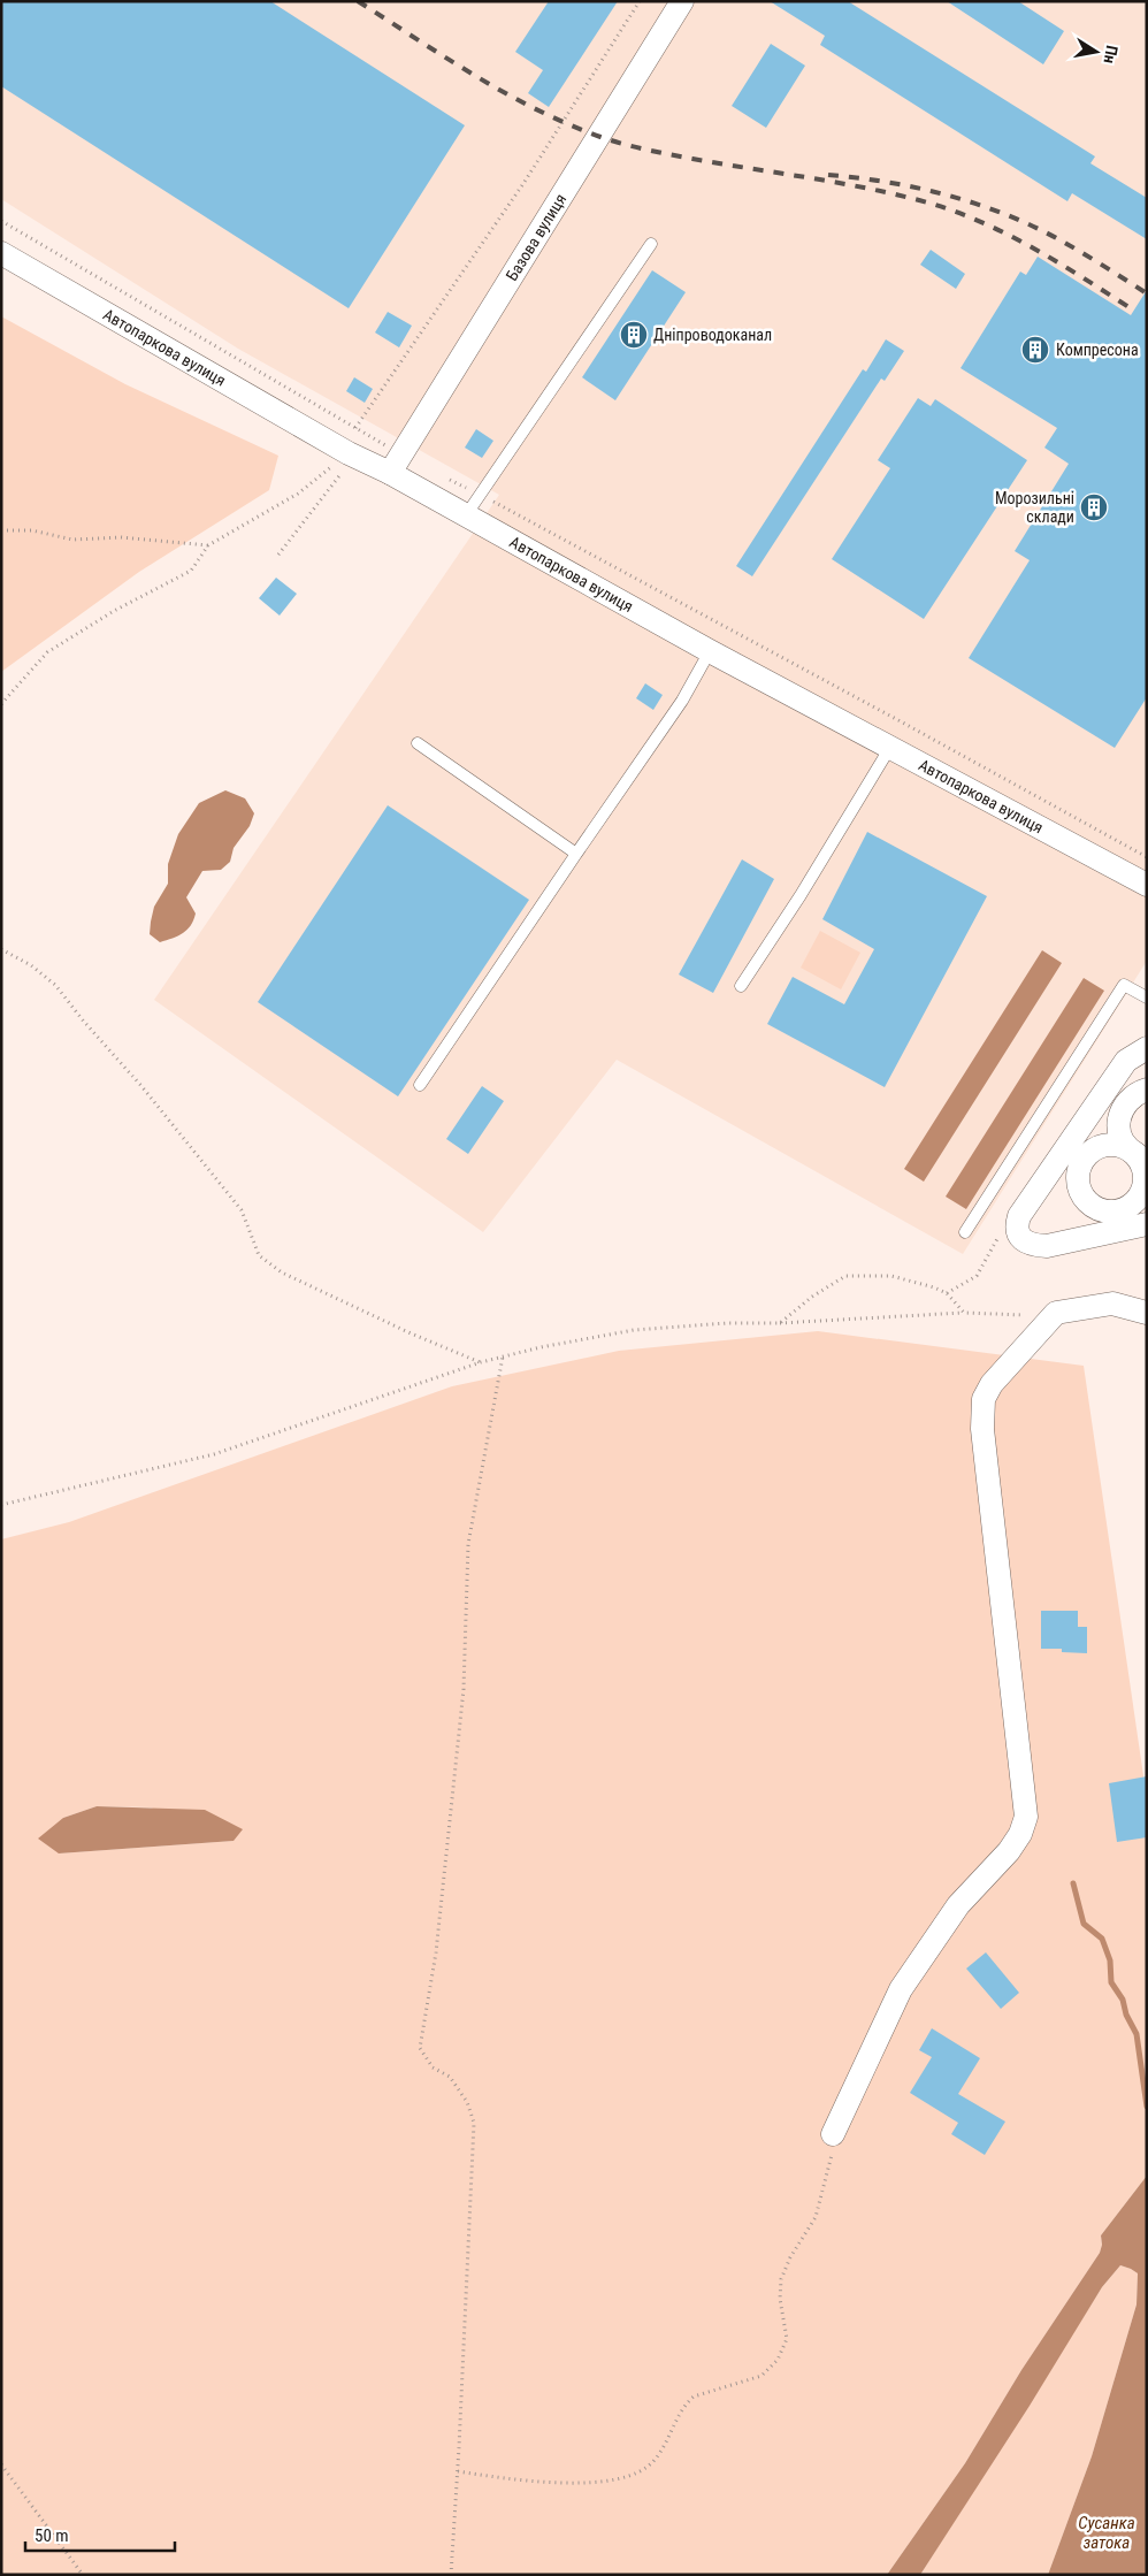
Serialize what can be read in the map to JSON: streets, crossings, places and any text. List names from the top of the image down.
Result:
{
  "streets": {
    "street": ["Базова вулиця", "Автопаркова вулиця"]
  },
  "crossings": [
    ["Базова вулиця", "Автопаркова вулиця"]
  ],
  "water": ["Сусанка затока"],
  "places": {
    "building": ["Дніпроводоканал", "Компресона", "Морозильні склади"]
  },
  "scale_bar": "50 m",
  "north": "right"
}
